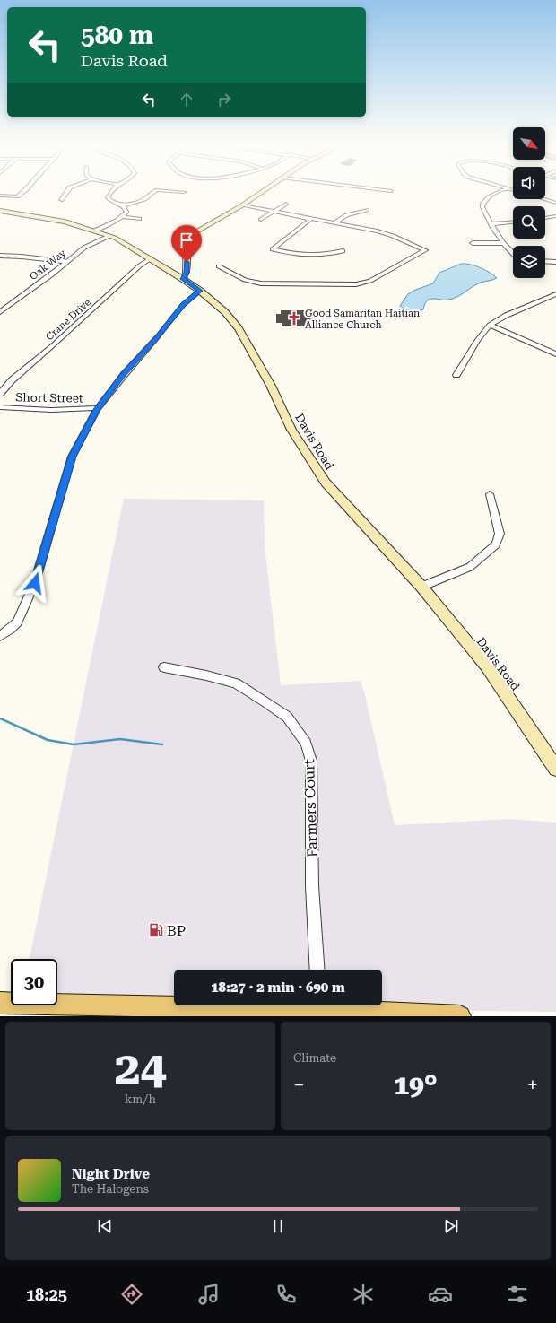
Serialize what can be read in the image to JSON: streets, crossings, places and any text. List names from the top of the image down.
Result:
{
  "streets": {
    "street": [
      "Oak Way",
      "Crane Drive",
      "Short Street",
      "Davis Road",
      "Farmers Court"
    ]
  },
  "crossings": [
    ["Oak Way", "Davis Road"],
    ["Crane Drive", "Davis Road"]
  ],
  "places": {
    "church": ["Good Samaritan Haitian Alliance Church"],
    "fuel station": ["BP"]
  },
  "north": "bottom right",
  "page": {
    "turn": ["580 m", "Davis Road"],
    "limit": "30",
    "trip": "18:27 · 2 min · 690 m",
    "tile": [
      ["24", "km/h"],
      "Climate"
    ],
    "heat": ["−", "19°", "+"],
    "song": ["Night Drive", "The Halogens"],
    "tabs": "18:25"
  }
}
